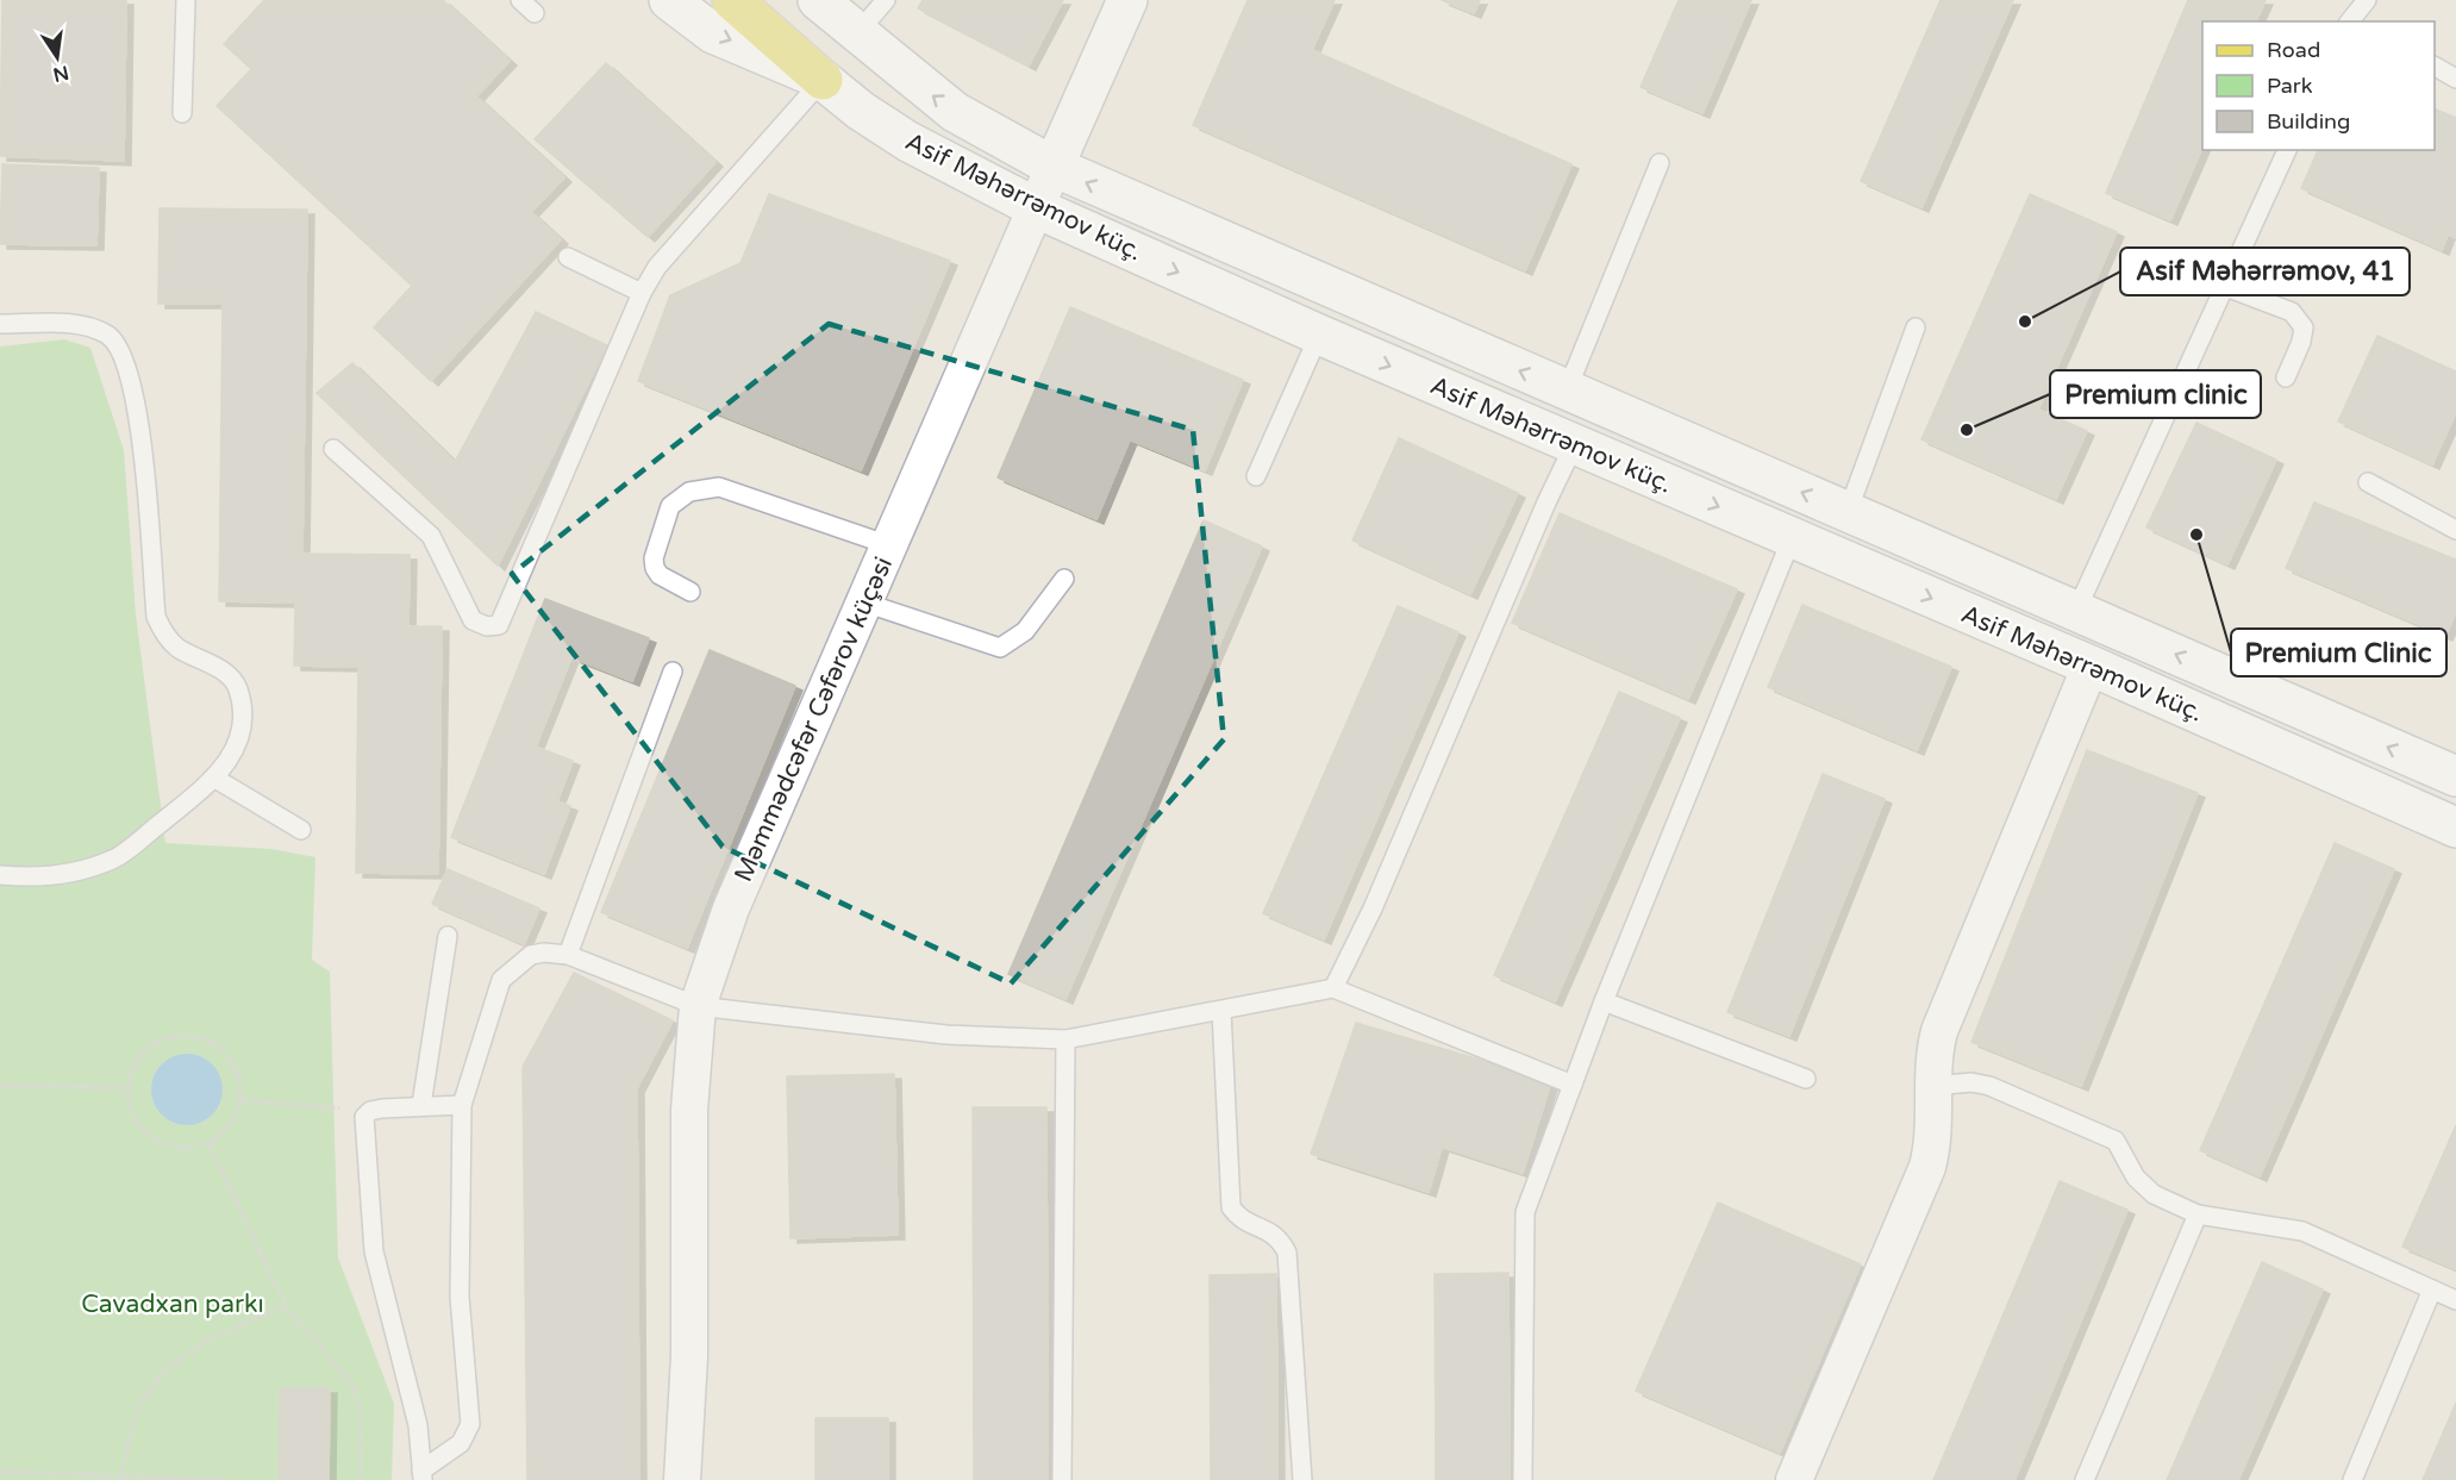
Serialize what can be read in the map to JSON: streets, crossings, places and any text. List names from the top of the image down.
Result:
{
  "streets": {
    "main road": ["Asif Məhərrəmov küç.", "Məmmədcəfər Cəfərov küçəsi"]
  },
  "crossings": [
    ["Asif Məhərrəmov küç.", "Məmmədcəfər Cəfərov küçəsi"]
  ],
  "parks": ["Cavadxan parkı"],
  "places": ["Asif Məhərrəmov, 41", "Premium clinic", "Premium Clinic"],
  "legend": ["Road", "Park", "Building"],
  "north": "bottom"
}
